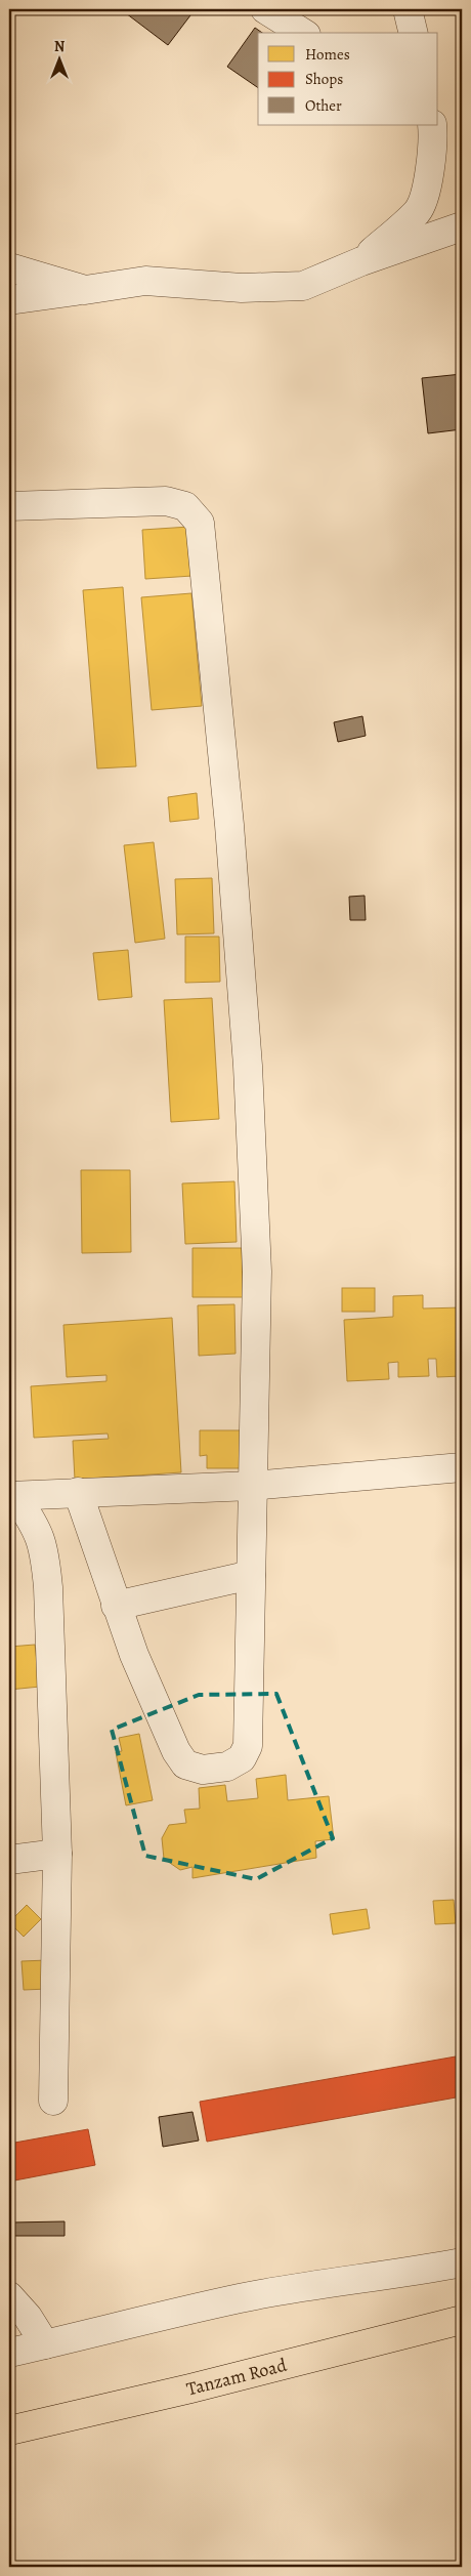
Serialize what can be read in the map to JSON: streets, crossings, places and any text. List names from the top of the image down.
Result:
{
  "streets": {
    "highway": ["Tanzam Road"]
  },
  "legend": ["Homes", "Shops", "Other"],
  "north": "top"
}
